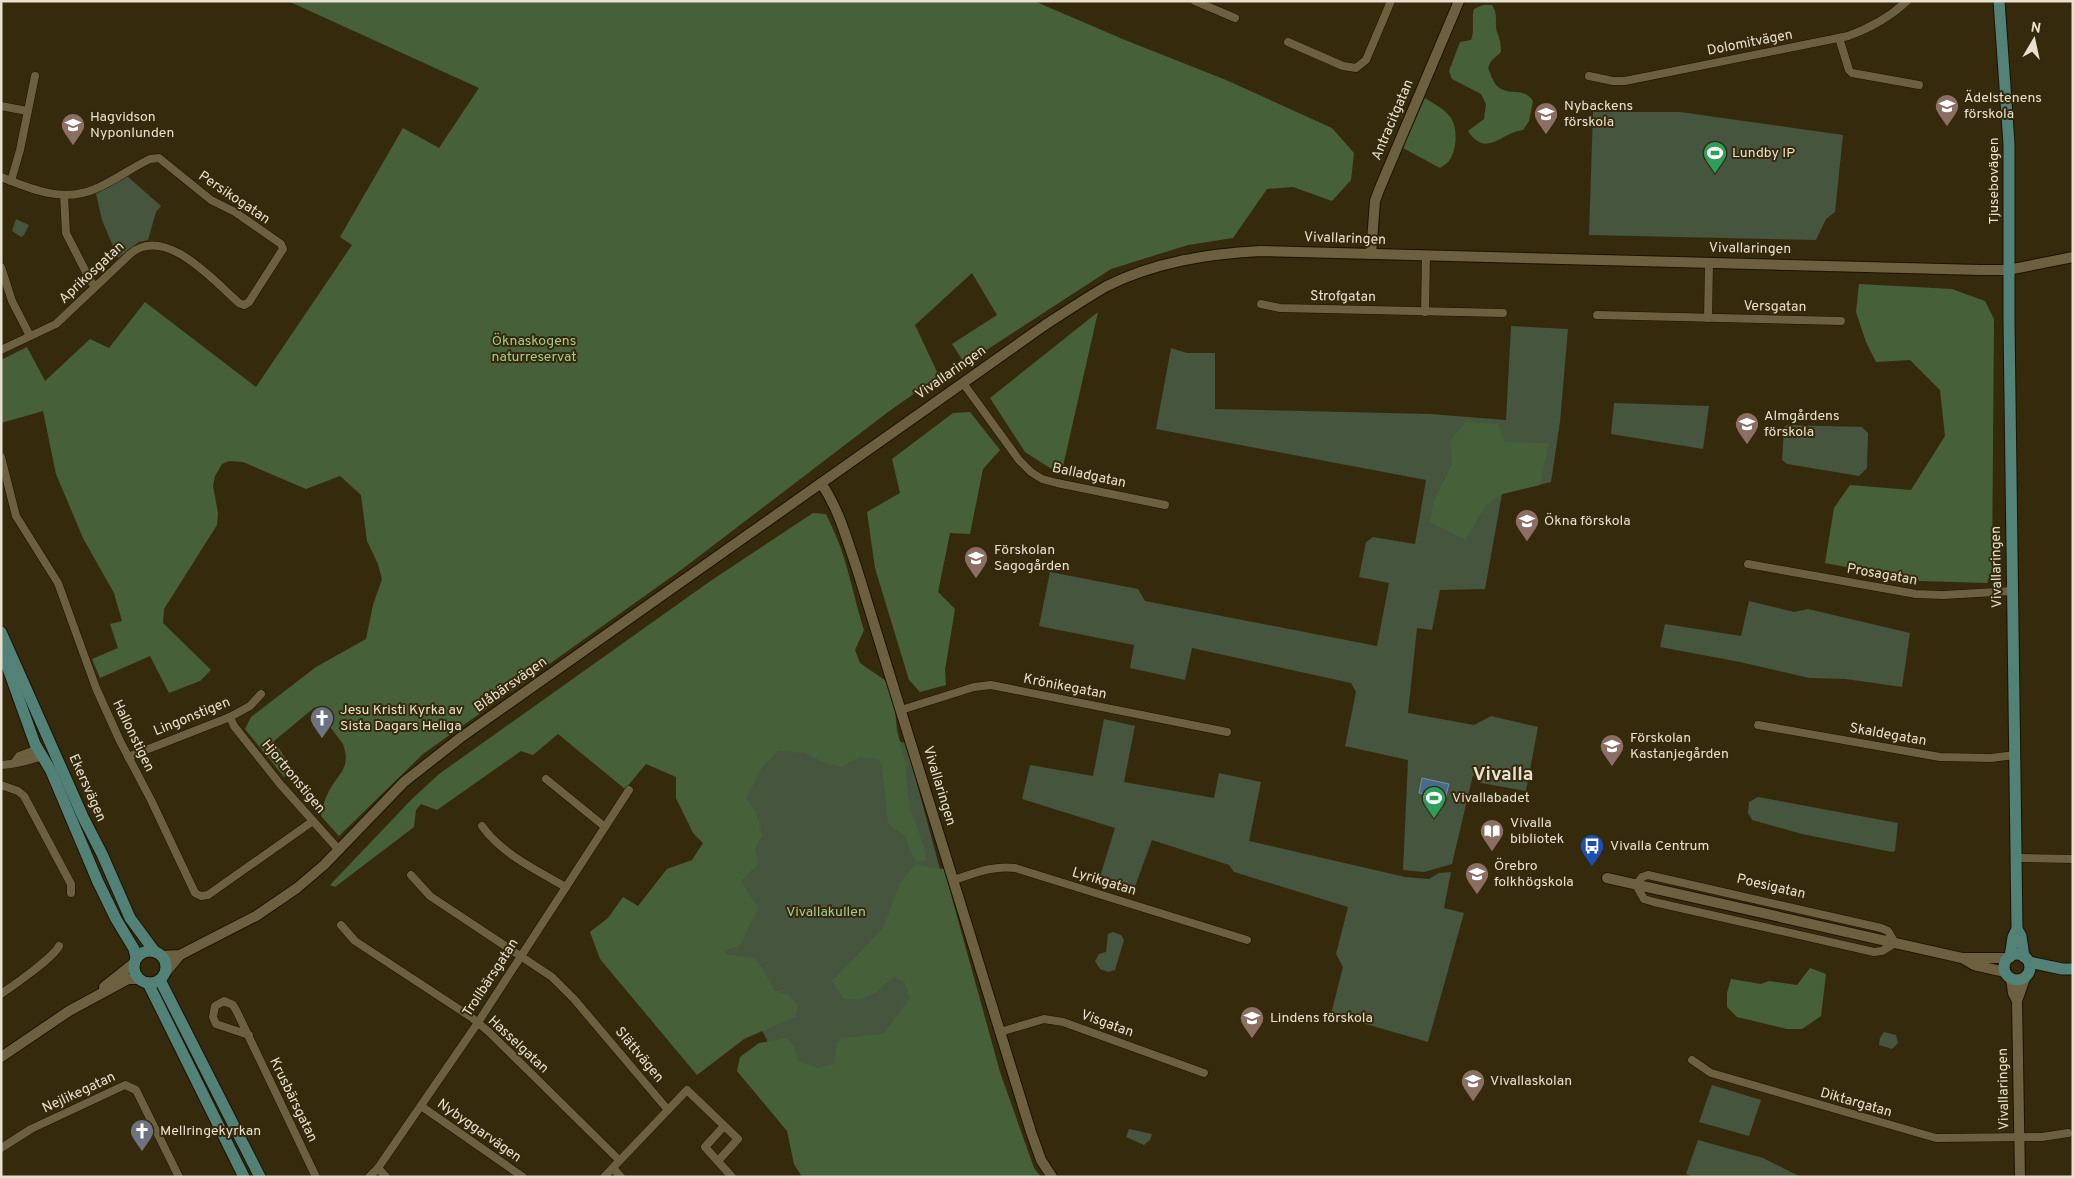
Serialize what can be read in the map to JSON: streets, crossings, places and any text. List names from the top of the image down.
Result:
{
  "streets": {
    "main road": ["Tjusebovägen", "Vivallaringen", "Ekersvägen"],
    "street": [
      "Dolomitvägen",
      "Antracitgatan",
      "Persikogatan",
      "Aprikosgatan",
      "Strofgatan",
      "Versgatan",
      "Balladgatan",
      "Prosagatan",
      "Blåbärsvägen",
      "Krönikegatan",
      "Lingonstigen",
      "Skaldegatan",
      "Hallonstigen",
      "Hjortronstigen",
      "Lyrikgatan",
      "Poesigatan",
      "Trollbärsgatan",
      "Visgatan",
      "Hasselgatan",
      "Slättvägen",
      "Nejlikegatan",
      "Krusbärsgatan",
      "Diktargatan",
      "Nybyggarvägen"
    ]
  },
  "crossings": [
    ["Antracitgatan", "Vivallaringen"],
    ["Tjusebovägen", "Vivallaringen"],
    ["Persikogatan", "Aprikosgatan"],
    ["Vivallaringen", "Balladgatan"],
    ["Vivallaringen", "Prosagatan"],
    ["Vivallaringen", "Blåbärsvägen"],
    ["Vivallaringen", "Krönikegatan"],
    ["Vivallaringen", "Skaldegatan"],
    ["Vivallaringen", "Lyrikgatan"],
    ["Vivallaringen", "Poesigatan"],
    ["Vivallaringen", "Visgatan"],
    ["Vivallaringen", "Diktargatan"],
    ["Blåbärsvägen", "Hjortronstigen"],
    ["Blåbärsvägen", "Ekersvägen"],
    ["Lingonstigen", "Hallonstigen"],
    ["Lingonstigen", "Hjortronstigen"],
    ["Hallonstigen", "Hjortronstigen"],
    ["Trollbärsgatan", "Hasselgatan"],
    ["Trollbärsgatan", "Slättvägen"],
    ["Trollbärsgatan", "Nybyggarvägen"]
  ],
  "districts": ["Vivalla"],
  "parks": ["Öknaskogens naturreservat", "Vivallakullen"],
  "places": {
    "school or university": [
      "Ädelstenens förskola",
      "Nybackens förskola",
      "Hagvidson Nyponlunden",
      "Almgårdens förskola",
      "Ökna förskola",
      "Förskolan Sagogården",
      "Förskolan Kastanjegården",
      "Örebro folkhögskola",
      "Lindens förskola",
      "Vivallaskolan"
    ],
    "sports": ["Lundby IP", "Vivallabadet"],
    "church": ["Jesu Kristi Kyrka av Sista Dagars Heliga", "Mellringekyrkan"],
    "library": ["Vivalla bibliotek"],
    "bus stop": ["Vivalla Centrum"]
  },
  "north": "top"
}
